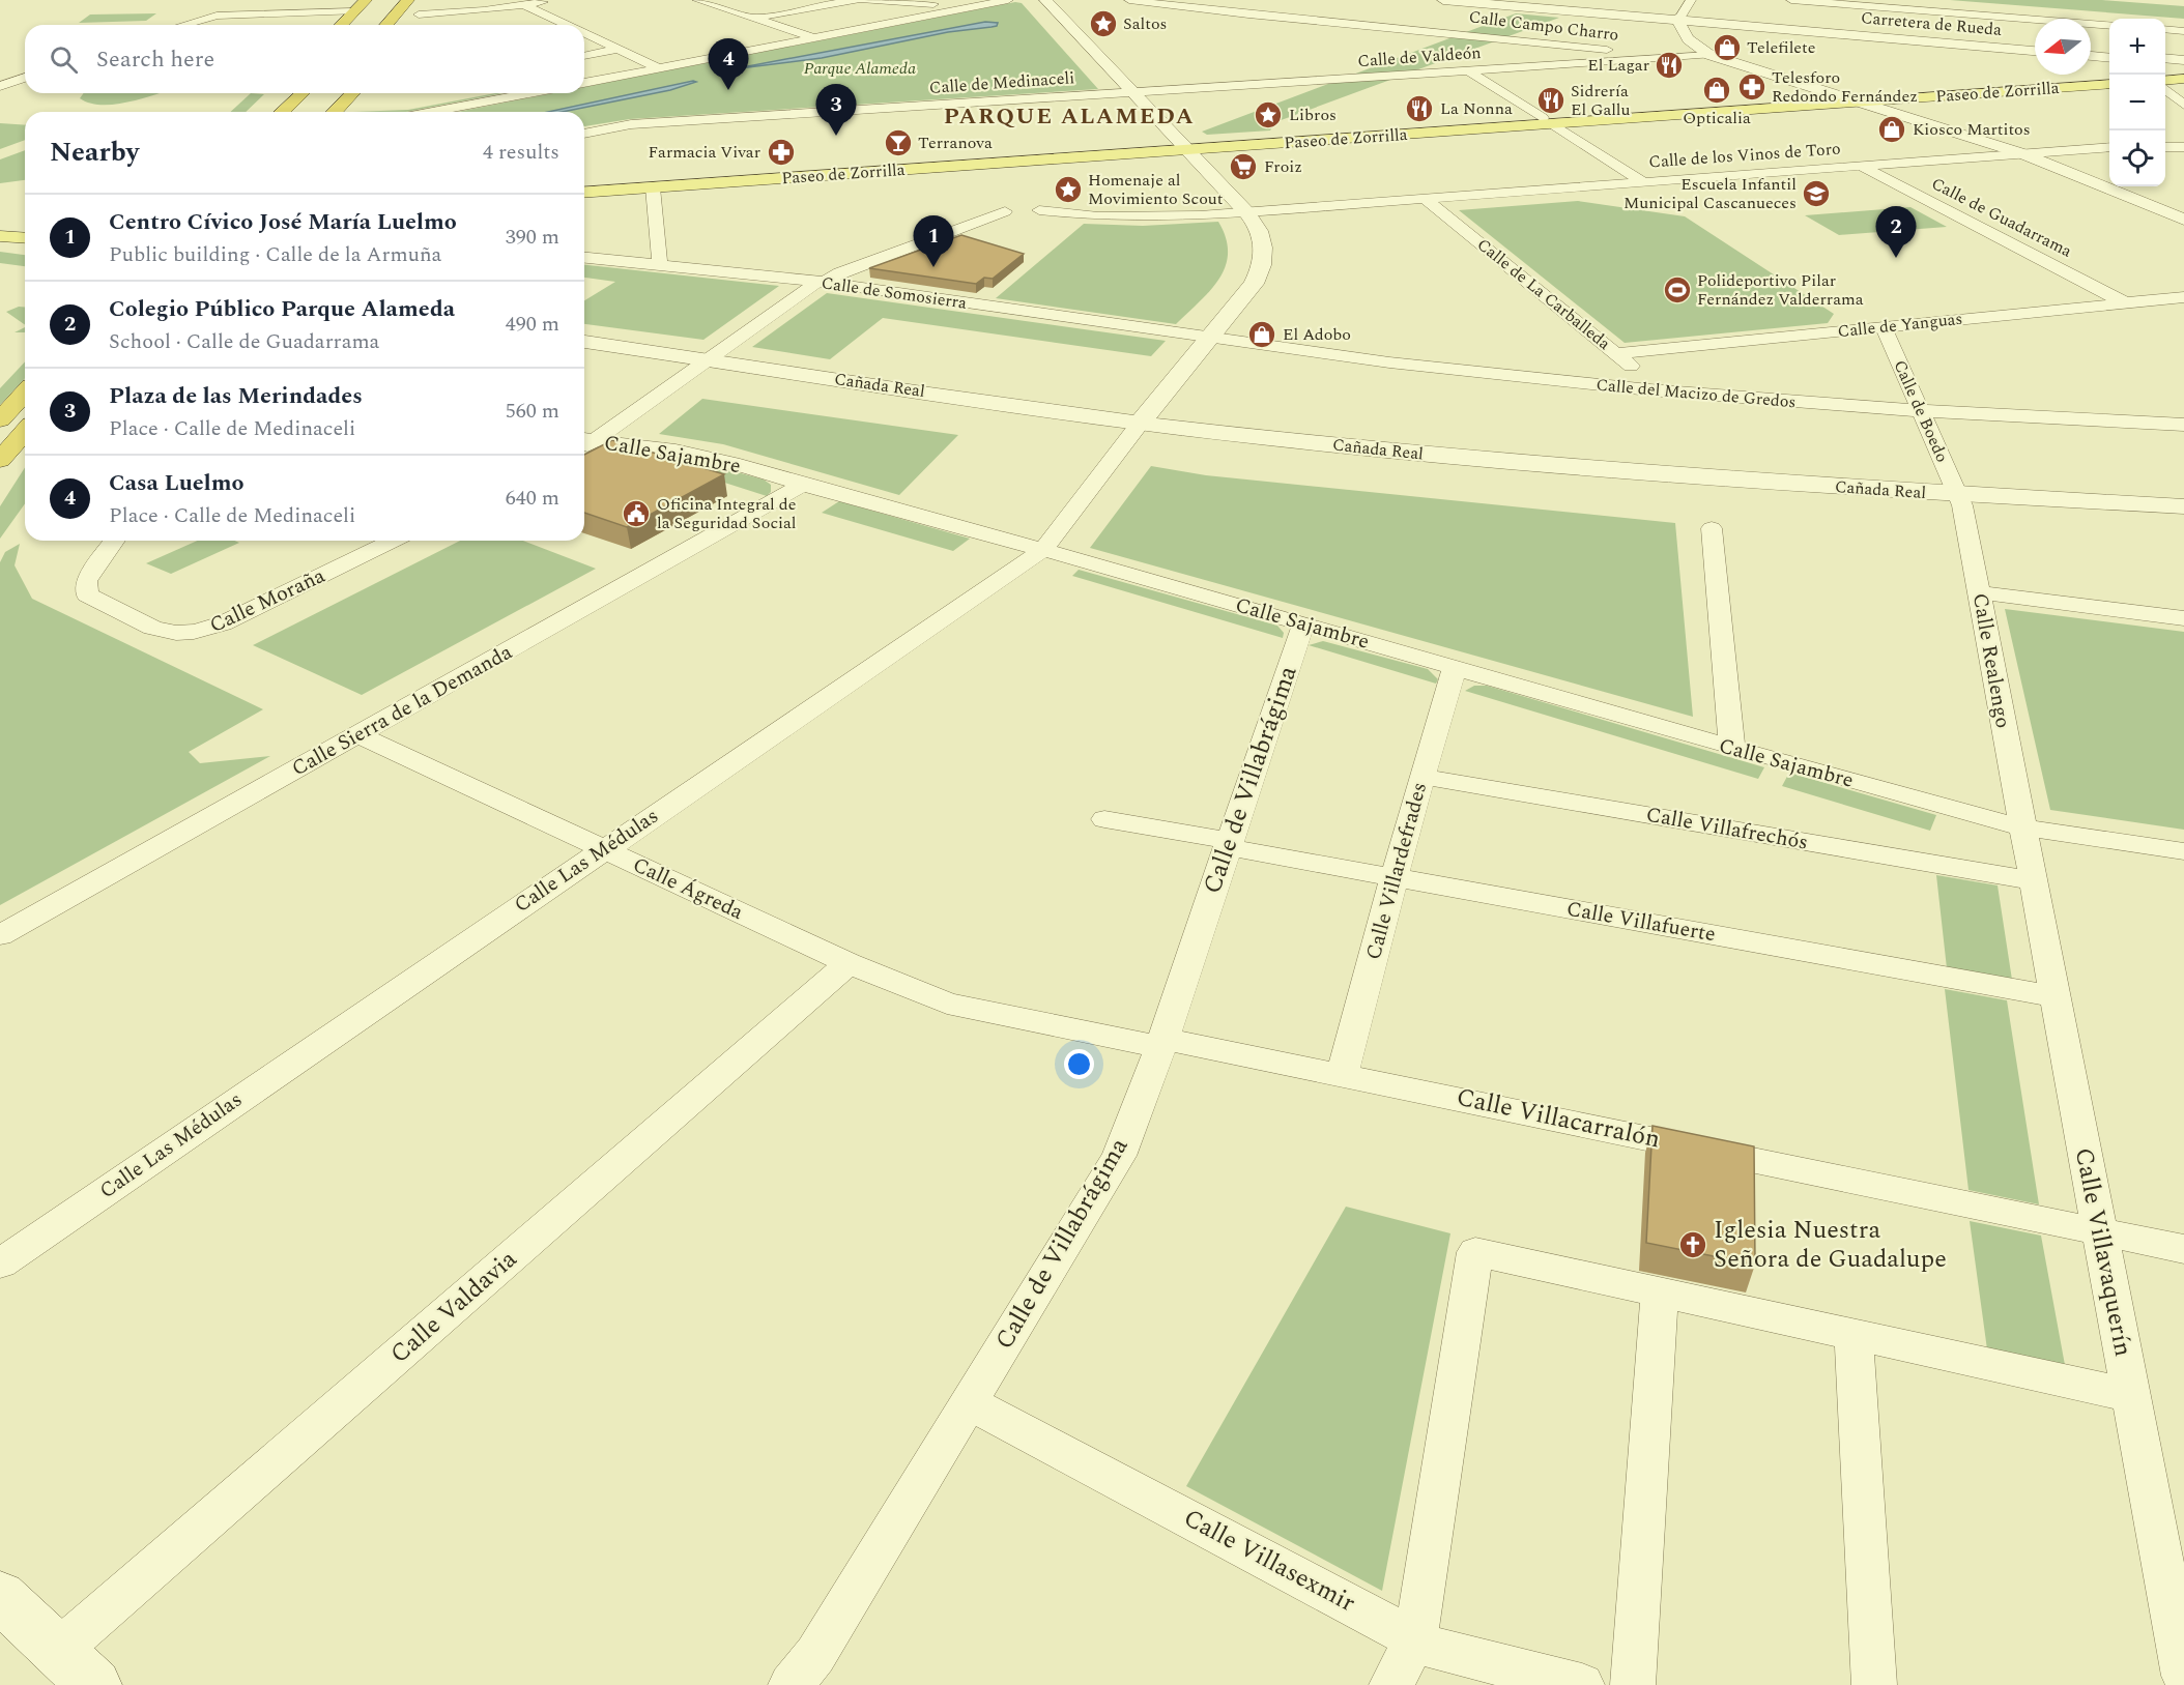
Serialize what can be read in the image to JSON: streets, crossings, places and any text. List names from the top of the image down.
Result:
{
  "streets": {
    "main road": ["Paseo de Zorrilla"],
    "street": [
      "Carretera de Rueda",
      "Calle Campo Charro",
      "Calle de Valdeón",
      "Calle de Medinaceli",
      "Calle de los Vinos de Toro",
      "Calle de Guadarrama",
      "Calle de Somosierra",
      "Calle de La Carballeda",
      "Calle de Yanguas",
      "Cañada Real",
      "Calle del Macizo de Gredos",
      "Calle de Boedo",
      "Calle Sajambre",
      "Calle Moraña",
      "Calle Realengo",
      "Calle Sierra de la Demanda",
      "Calle de Villabrágima",
      "Calle Villafrechós",
      "Calle Las Médulas",
      "Calle Villardefrades",
      "Calle Ágreda",
      "Calle Villafuerte",
      "Calle Villacarralón",
      "Calle Villavaquerín",
      "Calle Valdavia",
      "Calle Villasexmir"
    ]
  },
  "crossings": [
    ["Calle Campo Charro", "Calle de Valdeón"],
    ["Calle de Valdeón", "Calle de Medinaceli"],
    ["Calle de los Vinos de Toro", "Calle de Guadarrama"],
    ["Calle de los Vinos de Toro", "Calle de La Carballeda"],
    ["Calle de Guadarrama", "Calle de Yanguas"],
    ["Calle de Somosierra", "Calle del Macizo de Gredos"],
    ["Calle de La Carballeda", "Calle de Yanguas"],
    ["Calle de La Carballeda", "Calle del Macizo de Gredos"],
    ["Calle de Yanguas", "Calle de Boedo"],
    ["Cañada Real", "Calle de Boedo"],
    ["Cañada Real", "Calle Realengo"],
    ["Cañada Real", "Calle Las Médulas"],
    ["Calle del Macizo de Gredos", "Calle de Boedo"],
    ["Calle de Boedo", "Calle Realengo"],
    ["Calle Sajambre", "Calle Realengo"],
    ["Calle Sajambre", "Calle Sierra de la Demanda"],
    ["Calle Sajambre", "Calle de Villabrágima"],
    ["Calle Sajambre", "Calle Las Médulas"],
    ["Calle Sajambre", "Calle Villardefrades"],
    ["Calle Sajambre", "Calle Villavaquerín"],
    ["Calle Realengo", "Calle Villavaquerín"],
    ["Calle Sierra de la Demanda", "Calle Ágreda"],
    ["Calle de Villabrágima", "Calle Ágreda"],
    ["Calle de Villabrágima", "Calle Villafuerte"],
    ["Calle de Villabrágima", "Calle Villacarralón"],
    ["Calle de Villabrágima", "Calle Villasexmir"],
    ["Calle Villafrechós", "Calle Villardefrades"],
    ["Calle Villafrechós", "Calle Villavaquerín"],
    ["Calle Las Médulas", "Calle Ágreda"],
    ["Calle Villardefrades", "Calle Villafuerte"],
    ["Calle Villardefrades", "Calle Villacarralón"],
    ["Calle Ágreda", "Calle Villacarralón"],
    ["Calle Ágreda", "Calle Valdavia"],
    ["Calle Villafuerte", "Calle Villavaquerín"],
    ["Calle Villacarralón", "Calle Villavaquerín"]
  ],
  "districts": ["PARQUE ALAMEDA"],
  "parks": ["Parque Alameda"],
  "places": {
    "place": ["Saltos", "Libros", "Homenaje al Movimiento Scout"],
    "shop": [
      "Telefilete",
      "Opticalia",
      "Kiosco Martitos",
      "El Adobo"
    ],
    "restaurant": ["El Lagar", "Sidrería El Gallu", "La Nonna"],
    "pharmacy": ["Telesforo Redondo Fernández", "Farmacia Vivar"],
    "bar": ["Terranova"],
    "supermarket": ["Froiz"],
    "school or university": ["Escuela Infantil Municipal Cascanueces"],
    "sports": ["Polideportivo Pilar Fernández Valderrama"],
    "public building": ["Oficina Integral de la Seguridad Social"],
    "church": ["Iglesia Nuestra Señora de Guadalupe"]
  },
  "north": "left",
  "page": {
    "map_buttons": ["+", "−"],
    "search": "Search here",
    "pins": [
      "4",
      "3",
      "2",
      "1"
    ],
    "heading": ["Nearby", "4 results"],
    "list": [
      {
        "mark": "1",
        "name": "Centro Cívico José María Luelmo",
        "note": "Public building · Calle de la Armuña",
        "value": "390 m"
      },
      {
        "mark": "2",
        "name": "Colegio Público Parque Alameda",
        "note": "School · Calle de Guadarrama",
        "value": "490 m"
      },
      {
        "mark": "3",
        "name": "Plaza de las Merindades",
        "note": "Place · Calle de Medinaceli",
        "value": "560 m"
      },
      {
        "mark": "4",
        "name": "Casa Luelmo",
        "note": "Place · Calle de Medinaceli",
        "value": "640 m"
      }
    ]
  }
}
